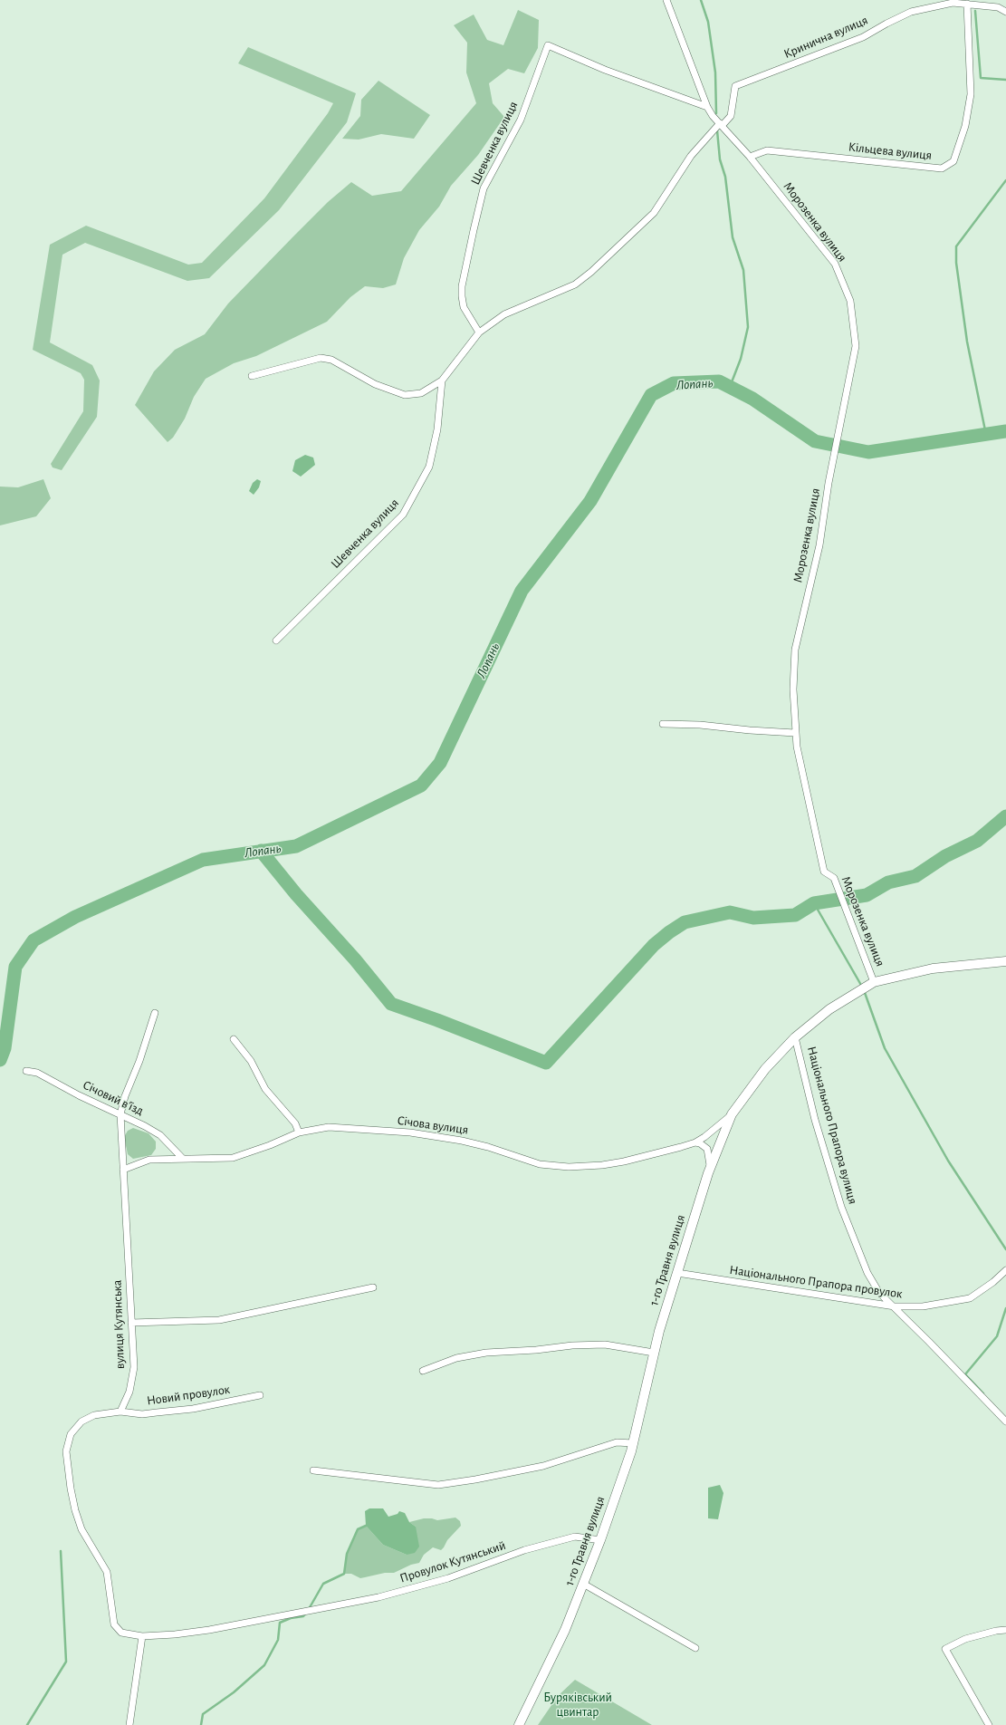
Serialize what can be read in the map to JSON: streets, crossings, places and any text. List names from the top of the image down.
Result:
{
  "streets": {
    "street": [
      "Кринична вулиця",
      "Шевченка вулиця",
      "Кільцева вулиця",
      "Морозенка вулиця",
      "Січовий в’їзд",
      "Січова вулиця",
      "Національного Прапора вулиця",
      "1-го Травня вулиця",
      "Національного Прапора провулок",
      "вулиця Кутянська",
      "Новий провулок",
      "Провулок Кутянський"
    ]
  },
  "crossings": [
    ["Кринична вулиця", "Кільцева вулиця"],
    ["Кринична вулиця", "Морозенка вулиця"],
    ["Кільцева вулиця", "Морозенка вулиця"],
    ["Морозенка вулиця", "1-го Травня вулиця"],
    ["Січовий в’їзд", "Січова вулиця"],
    ["Січовий в’їзд", "вулиця Кутянська"],
    ["Січова вулиця", "1-го Травня вулиця"],
    ["Січова вулиця", "вулиця Кутянська"],
    ["Національного Прапора вулиця", "1-го Травня вулиця"],
    ["Національного Прапора вулиця", "Національного Прапора провулок"],
    ["1-го Травня вулиця", "Національного Прапора провулок"],
    ["1-го Травня вулиця", "Провулок Кутянський"],
    ["вулиця Кутянська", "Новий провулок"]
  ],
  "water": ["Лопань"],
  "parks": ["Буряківський цвинтар"]
}
